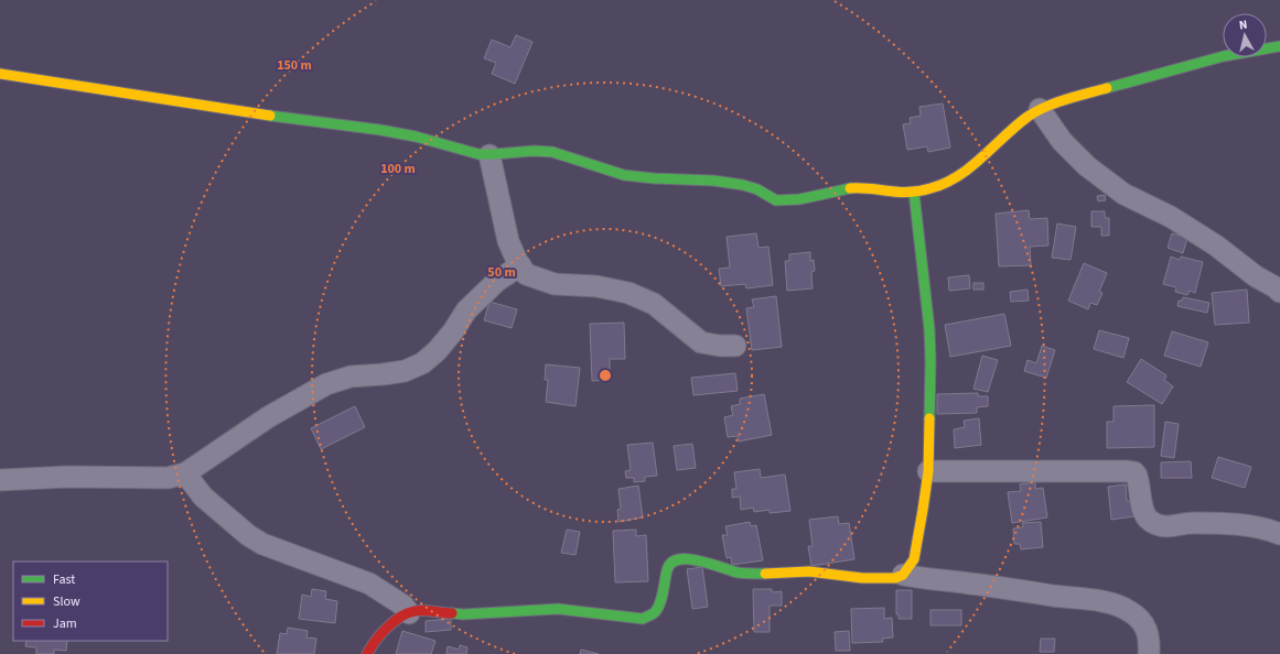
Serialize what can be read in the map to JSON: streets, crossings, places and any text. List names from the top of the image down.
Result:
{
  "legend": ["Fast", "Slow", "Jam"],
  "north": "top",
  "rings": ["150 m", "100 m", "50 m"]
}
